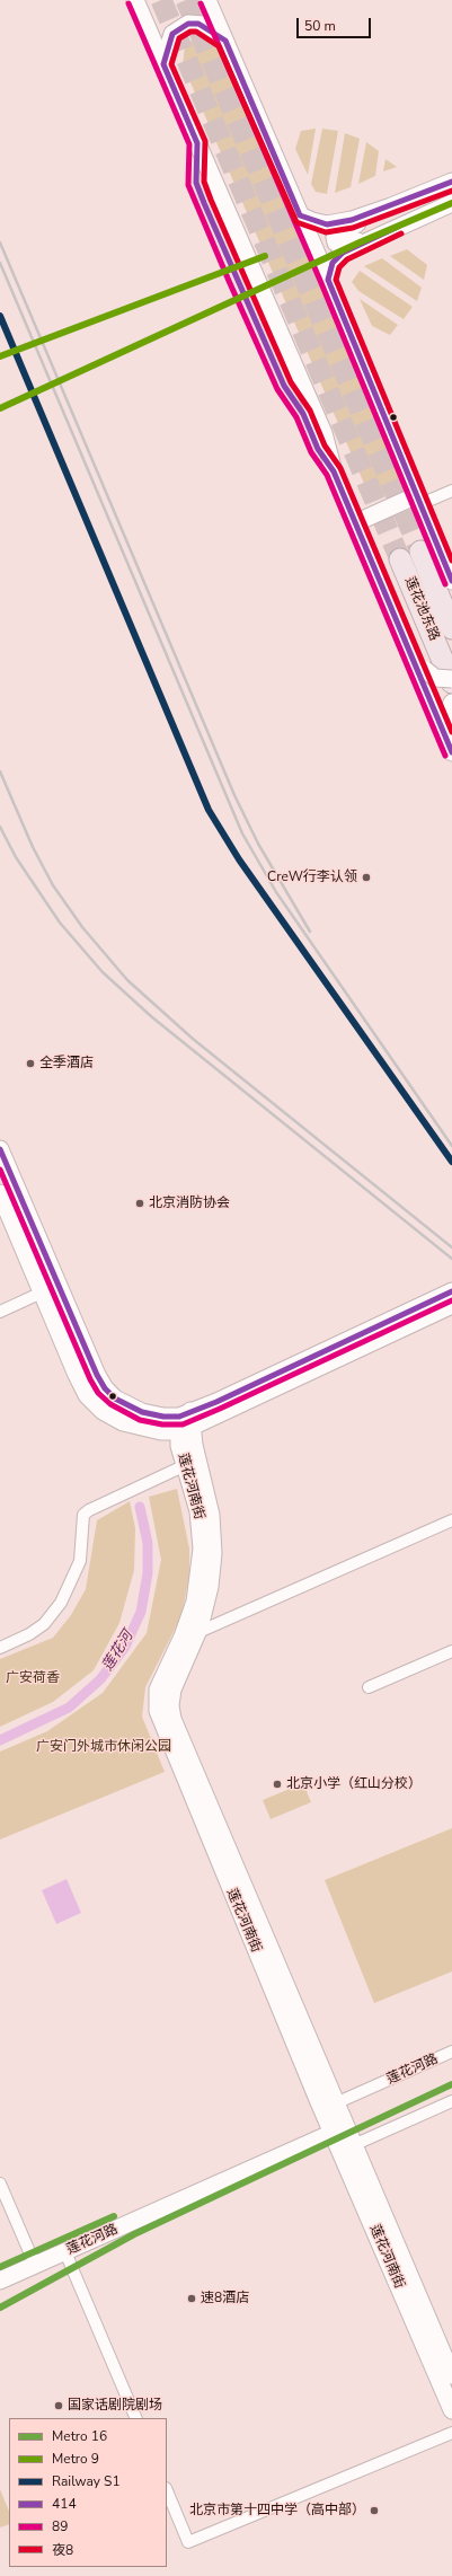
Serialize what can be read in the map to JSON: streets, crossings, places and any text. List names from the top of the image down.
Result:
{
  "streets": {
    "highway": ["莲花池东路"],
    "street": ["莲花河南街", "莲花河路"]
  },
  "crossings": [
    ["莲花河南街", "莲花河路"]
  ],
  "water": ["莲花河"],
  "parks": ["广安荷香", "广安门外城市休闲公园"],
  "places": [
    "CreW行李认领",
    "全季酒店",
    "北京消防协会",
    "北京小学（红山分校）",
    "速8酒店",
    "国家话剧院剧场",
    "北京市第十四中学（高中部）"
  ],
  "lines": [
    "transit line 89",
    "transit line 414",
    "transit line 夜8",
    "metro line 9",
    "rail line S1",
    "metro line 16"
  ],
  "legend": [
    "Metro 16",
    "Metro 9",
    "Railway S1",
    "414",
    "89",
    "夜8"
  ],
  "scale_bar": "50 m"
}
